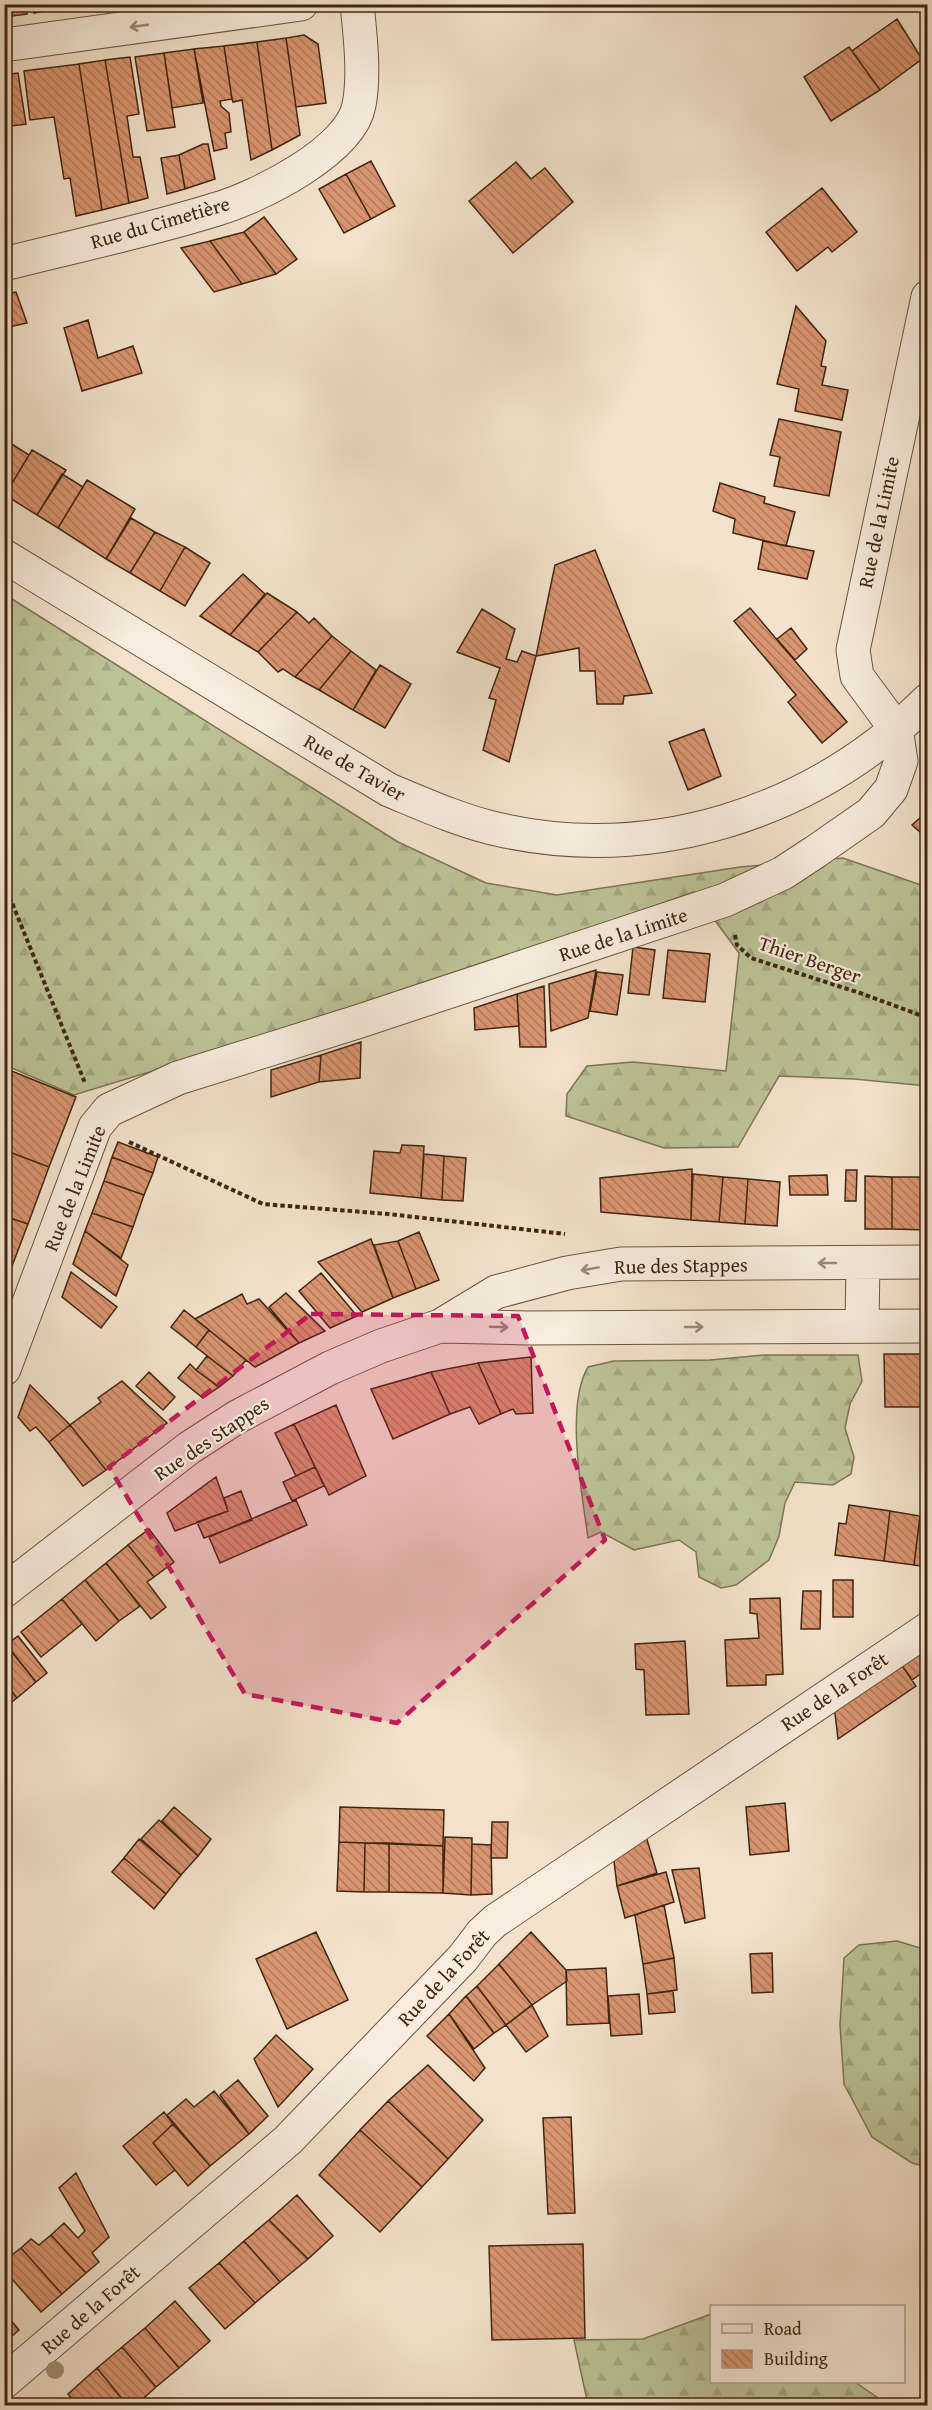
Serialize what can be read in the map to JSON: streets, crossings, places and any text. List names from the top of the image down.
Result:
{
  "streets": {
    "street": [
      "Rue du Cimetière",
      "Rue de la Limite",
      "Rue de Tavier",
      "Rue des Stappes",
      "Rue de la Forêt"
    ],
    "path": ["Thier Berger"]
  },
  "crossings": [
    ["Rue de la Limite", "Rue de Tavier"],
    ["Rue de la Limite", "Thier Berger"]
  ],
  "legend": ["Road", "Building"]
}
